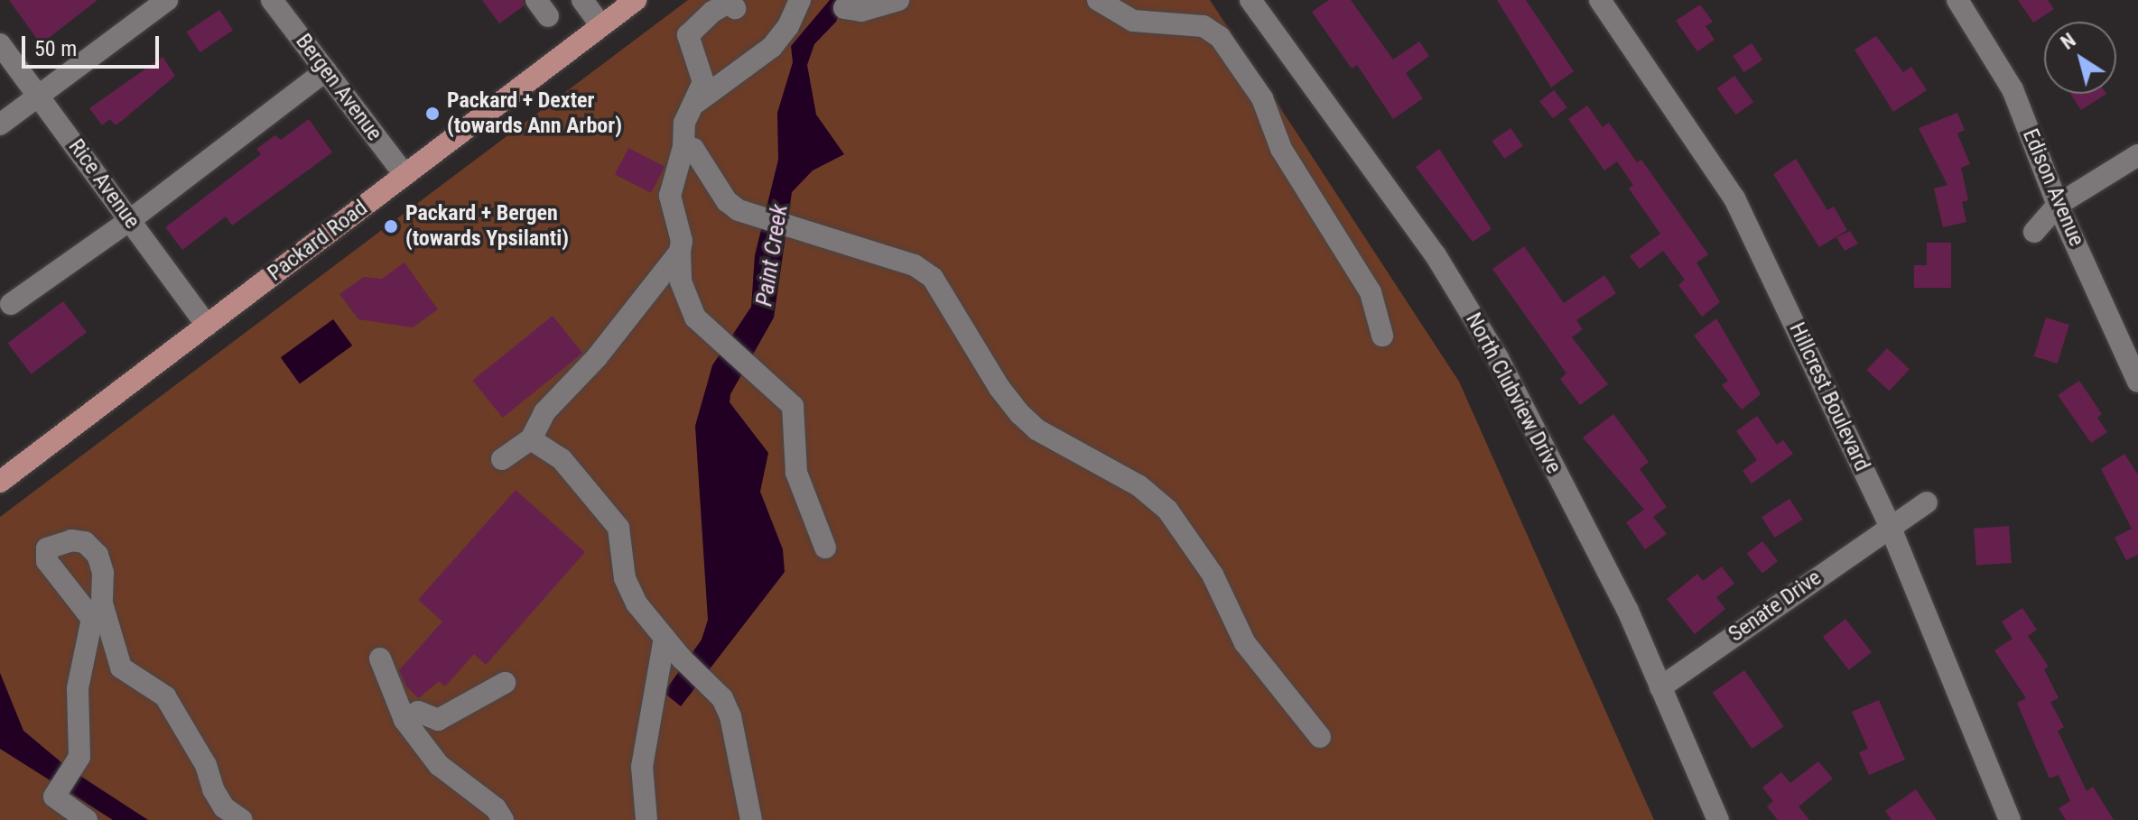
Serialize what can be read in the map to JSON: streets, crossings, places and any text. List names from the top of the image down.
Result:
{
  "streets": {
    "main road": ["Packard Road"],
    "street": [
      "Bergen Avenue",
      "Rice Avenue",
      "Edison Avenue",
      "North Clubview Drive",
      "Hillcrest Boulevard",
      "Senate Drive"
    ]
  },
  "crossings": [
    ["Bergen Avenue", "Packard Road"],
    ["Rice Avenue", "Packard Road"],
    ["North Clubview Drive", "Senate Drive"],
    ["Hillcrest Boulevard", "Senate Drive"]
  ],
  "water": ["Paint Creek"],
  "places": ["Packard + Dexter (towards Ann Arbor)", "Packard + Bergen (towards Ypsilanti)"],
  "scale_bar": "50 m",
  "north": "top left"
}
